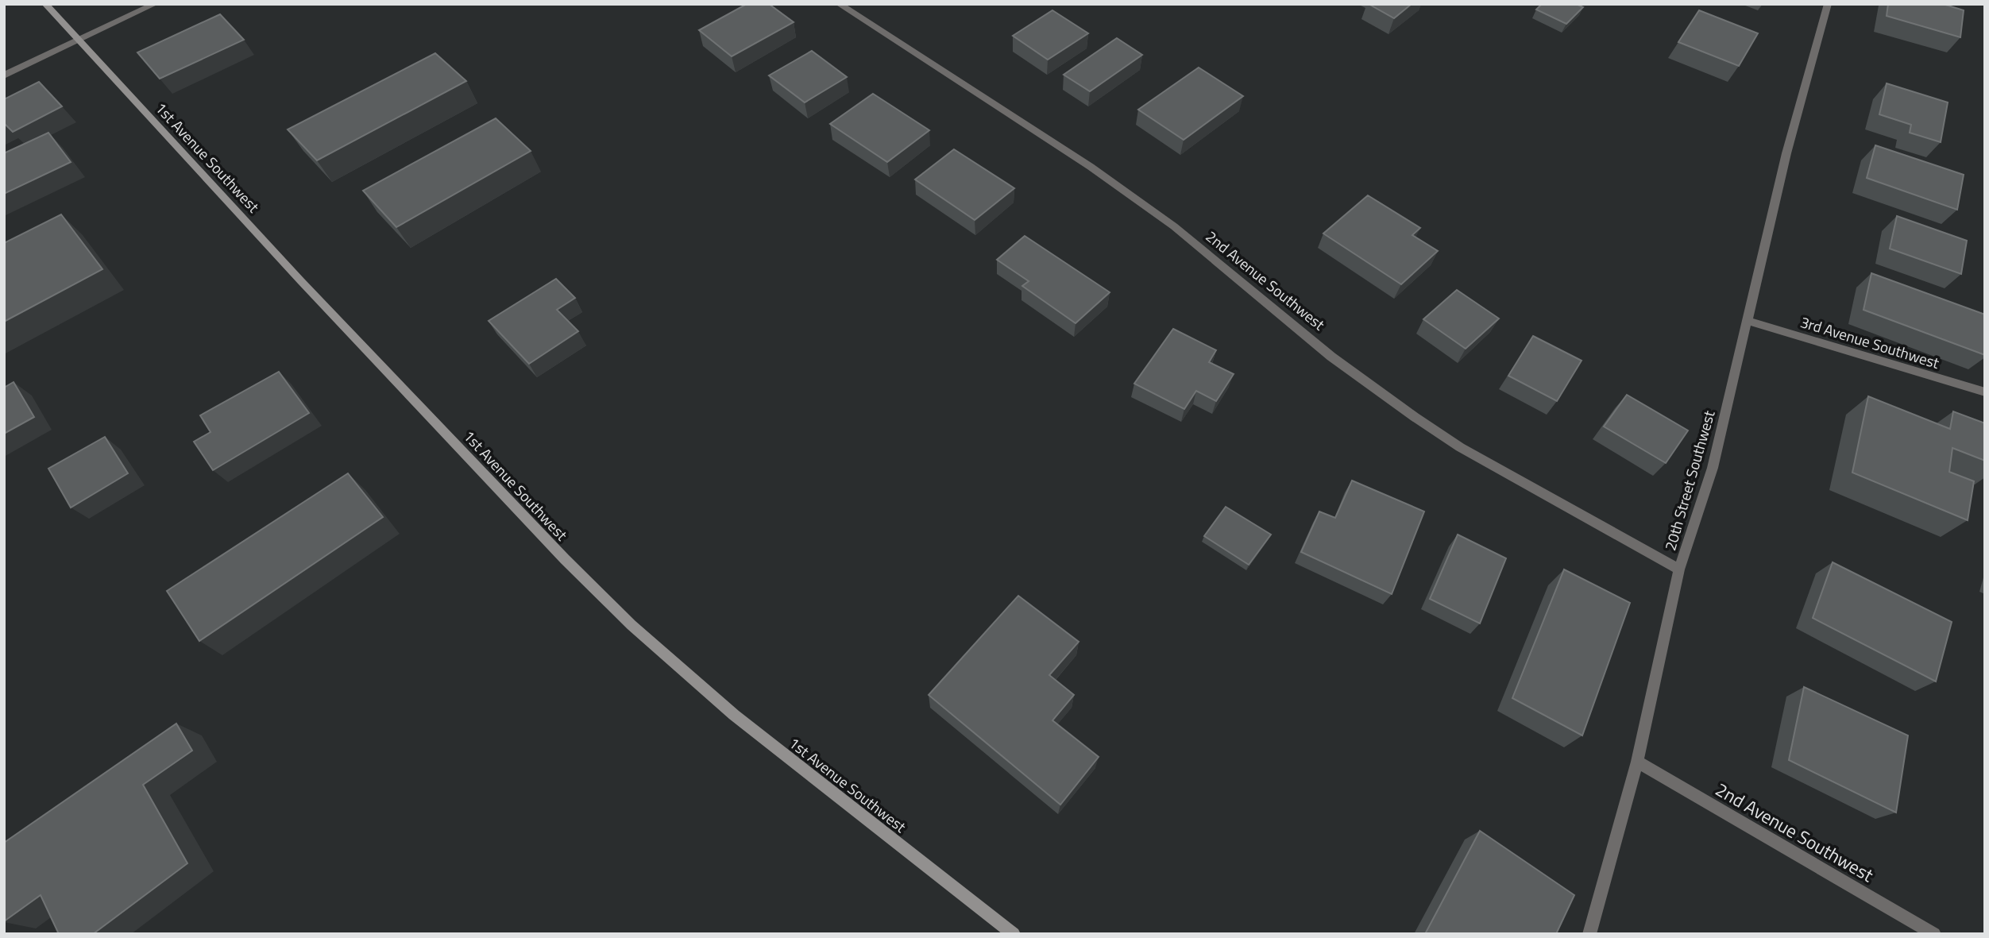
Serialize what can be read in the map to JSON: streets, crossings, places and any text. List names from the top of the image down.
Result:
{
  "streets": {
    "main road": ["1st Avenue Southwest"],
    "street": ["2nd Avenue Southwest", "3rd Avenue Southwest", "20th Street Southwest"]
  },
  "crossings": [
    ["2nd Avenue Southwest", "20th Street Southwest"],
    ["3rd Avenue Southwest", "20th Street Southwest"]
  ]
}
